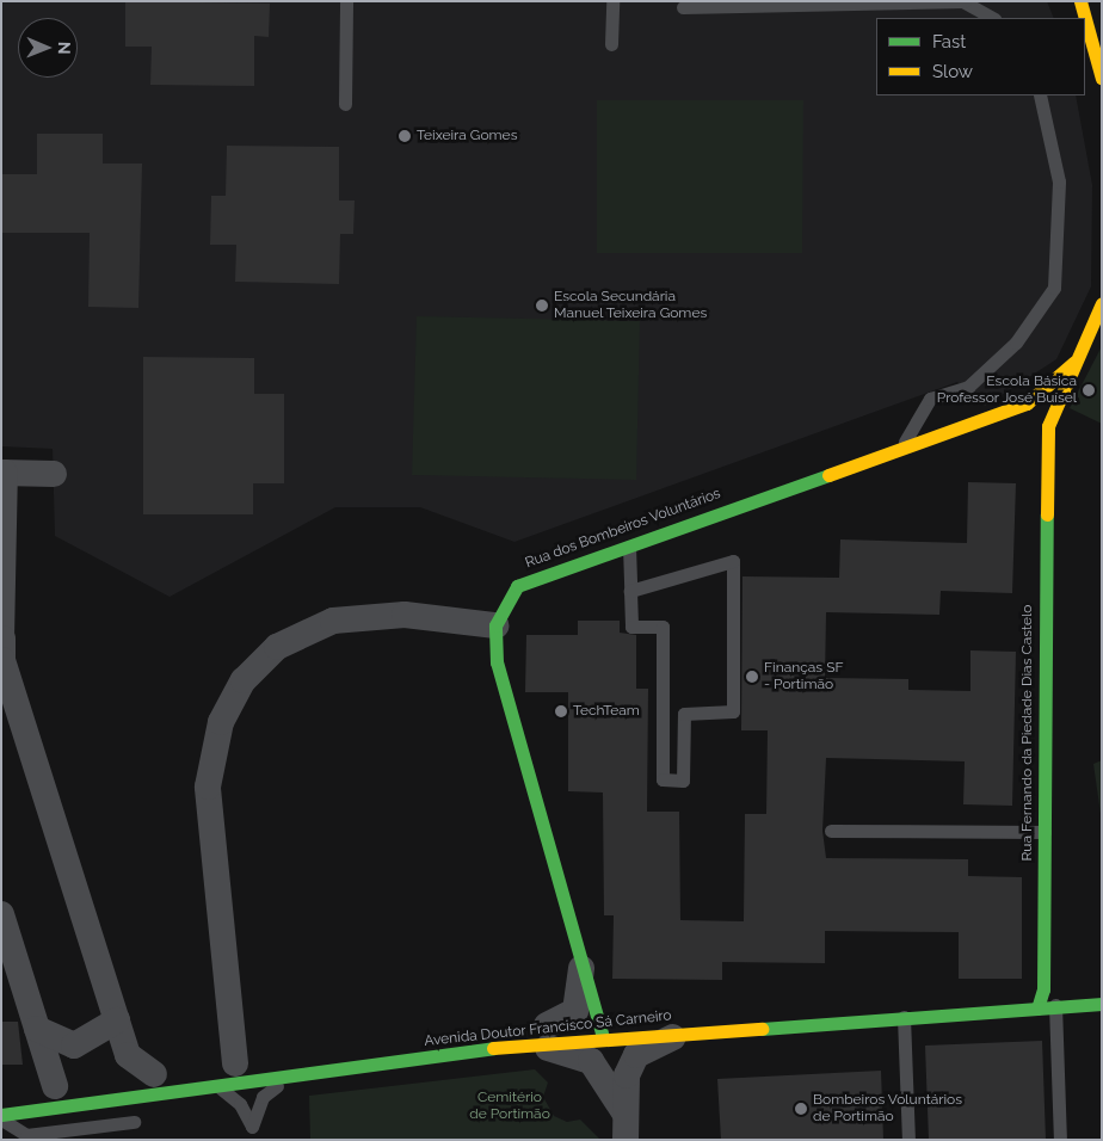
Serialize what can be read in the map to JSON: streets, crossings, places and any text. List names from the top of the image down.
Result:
{
  "streets": {
    "street": ["Rua dos Bombeiros Voluntários", "Rua Fernando da Piedade Dias Castelo", "Avenida Doutor Francisco Sá Carneiro"]
  },
  "crossings": [
    ["Rua dos Bombeiros Voluntários", "Rua Fernando da Piedade Dias Castelo"],
    ["Rua Fernando da Piedade Dias Castelo", "Avenida Doutor Francisco Sá Carneiro"]
  ],
  "parks": ["Cemitério de Portimão"],
  "places": [
    "Teixeira Gomes",
    "Escola Secundária Manuel Teixeira Gomes",
    "Escola Básica Professor José Buísel",
    "Finanças SF - Portimão",
    "TechTeam",
    "Bombeiros Voluntários de Portimão"
  ],
  "legend": ["Fast", "Slow"],
  "north": "right"
}
